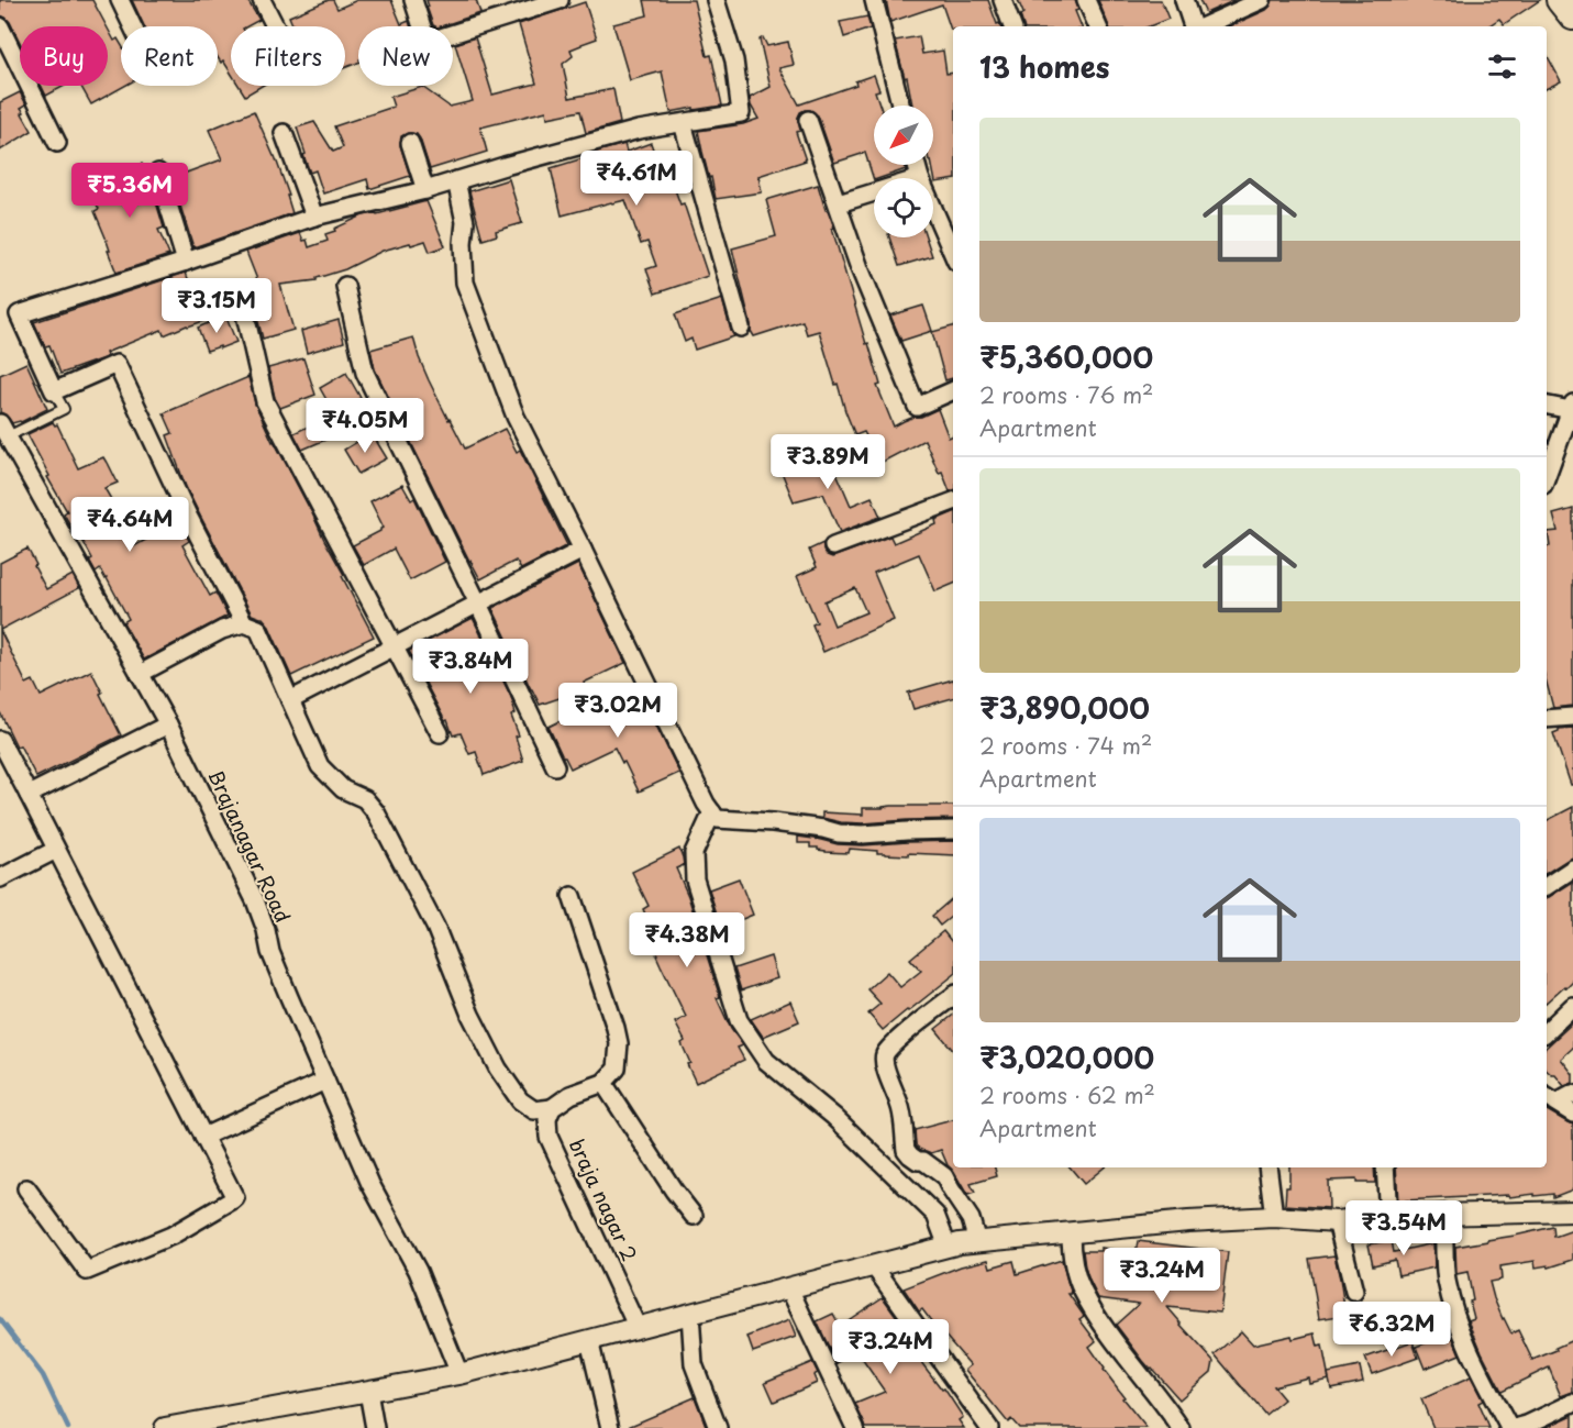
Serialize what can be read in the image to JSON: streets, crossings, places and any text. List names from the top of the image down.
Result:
{
  "streets": {
    "street": ["Brajanagar Road", "braja nagar 2"]
  },
  "north": "bottom left",
  "page": {
    "chip": [
      "Buy",
      "Rent",
      "Filters",
      "New"
    ],
    "heading": "13 homes",
    "list": [
      {
        "name": "₹5,360,000",
        "note": "2 rooms · 76 m² · Apartment"
      },
      {
        "name": "₹3,890,000",
        "note": "2 rooms · 74 m² · Apartment"
      },
      {
        "name": "₹3,020,000",
        "note": "2 rooms · 62 m² · Apartment"
      }
    ],
    "price": [
      "₹4.61M",
      "₹5.36M",
      "₹3.15M",
      "₹4.05M",
      "₹3.89M",
      "₹4.64M",
      "₹3.84M",
      "₹3.02M",
      "₹4.38M",
      "₹3.54M",
      "₹3.24M",
      "₹6.32M",
      "₹3.24M"
    ]
  }
}
